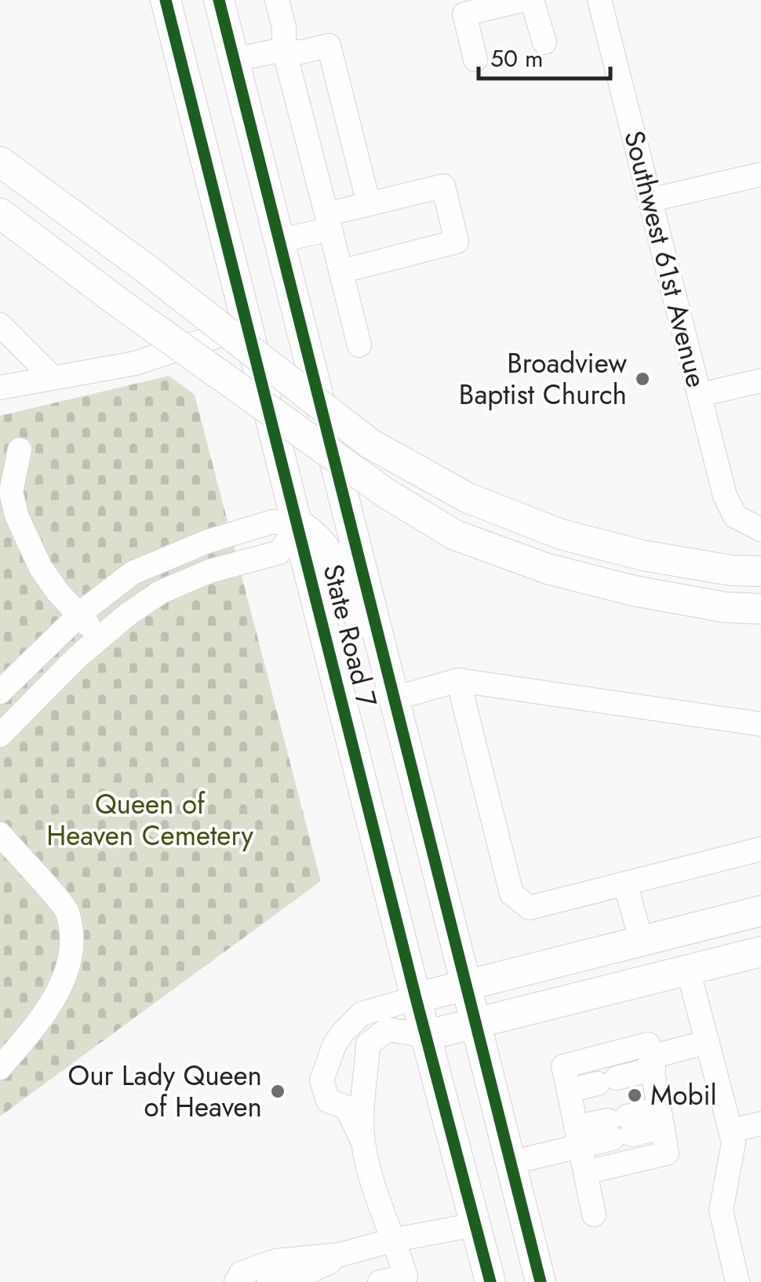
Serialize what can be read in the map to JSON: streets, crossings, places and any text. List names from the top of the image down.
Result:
{
  "streets": {
    "main road": ["State Road 7"],
    "street": ["Southwest 61st Avenue"]
  },
  "parks": ["Queen of Heaven Cemetery"],
  "places": ["Broadview Baptist Church", "Our Lady Queen of Heaven", "Mobil"],
  "scale_bar": "50 m"
}
